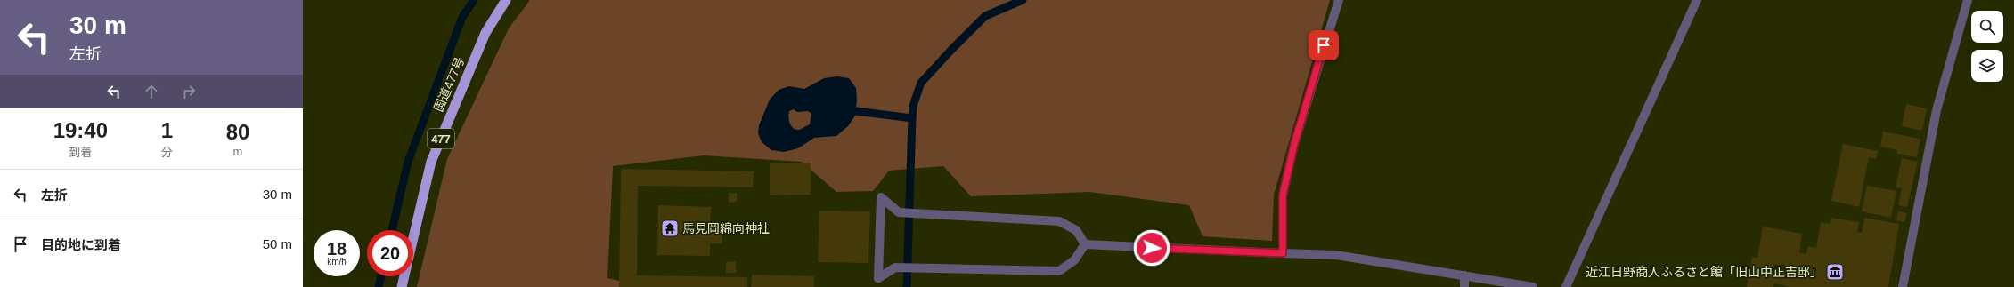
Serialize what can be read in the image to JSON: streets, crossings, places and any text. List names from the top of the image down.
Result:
{
  "streets": {
    "highway": ["国道477号", "477"]
  },
  "places": {
    "temple": ["馬見岡綿向神社"],
    "museum": ["近江日野商人ふるさと館「旧山中正吉邸」"]
  },
  "page": {
    "turn": ["30 m", "左折"],
    "eta": [
      "19:40",
      "到着",
      "1",
      "分",
      "80",
      "m"
    ],
    "list": [
      {
        "name": "左折",
        "value": "30 m"
      },
      {
        "name": "目的地に到着",
        "value": "50 m"
      }
    ],
    "speed": "18 km/h",
    "limit": "20"
  }
}
